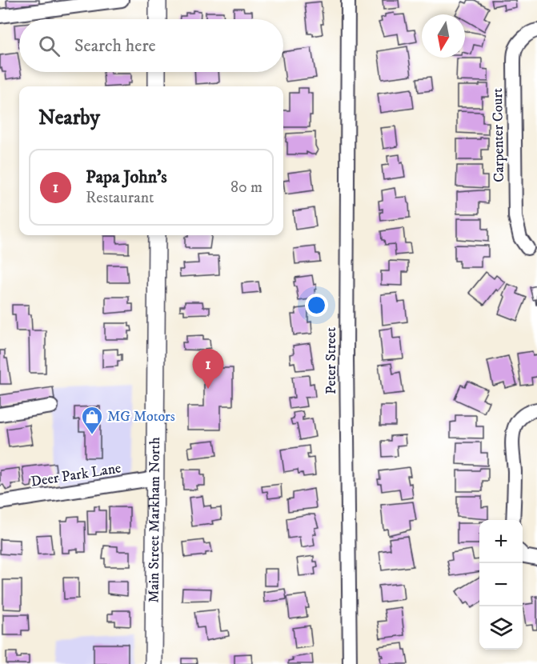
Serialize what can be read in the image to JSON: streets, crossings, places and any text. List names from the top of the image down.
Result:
{
  "streets": {
    "main road": ["Main Street Markham North"],
    "street": ["Carpenter Court", "Peter Street", "Deer Park Lane"]
  },
  "crossings": [
    ["Deer Park Lane", "Main Street Markham North"]
  ],
  "places": {
    "shop": ["MG Motors"]
  },
  "north": "bottom",
  "page": {
    "search": "Search here",
    "heading": "Nearby",
    "list": [
      {
        "mark": "1",
        "name": "Papa John's",
        "note": "Restaurant",
        "value": "80 m"
      }
    ],
    "pins": "1",
    "map_buttons": ["+", "−"]
  }
}
